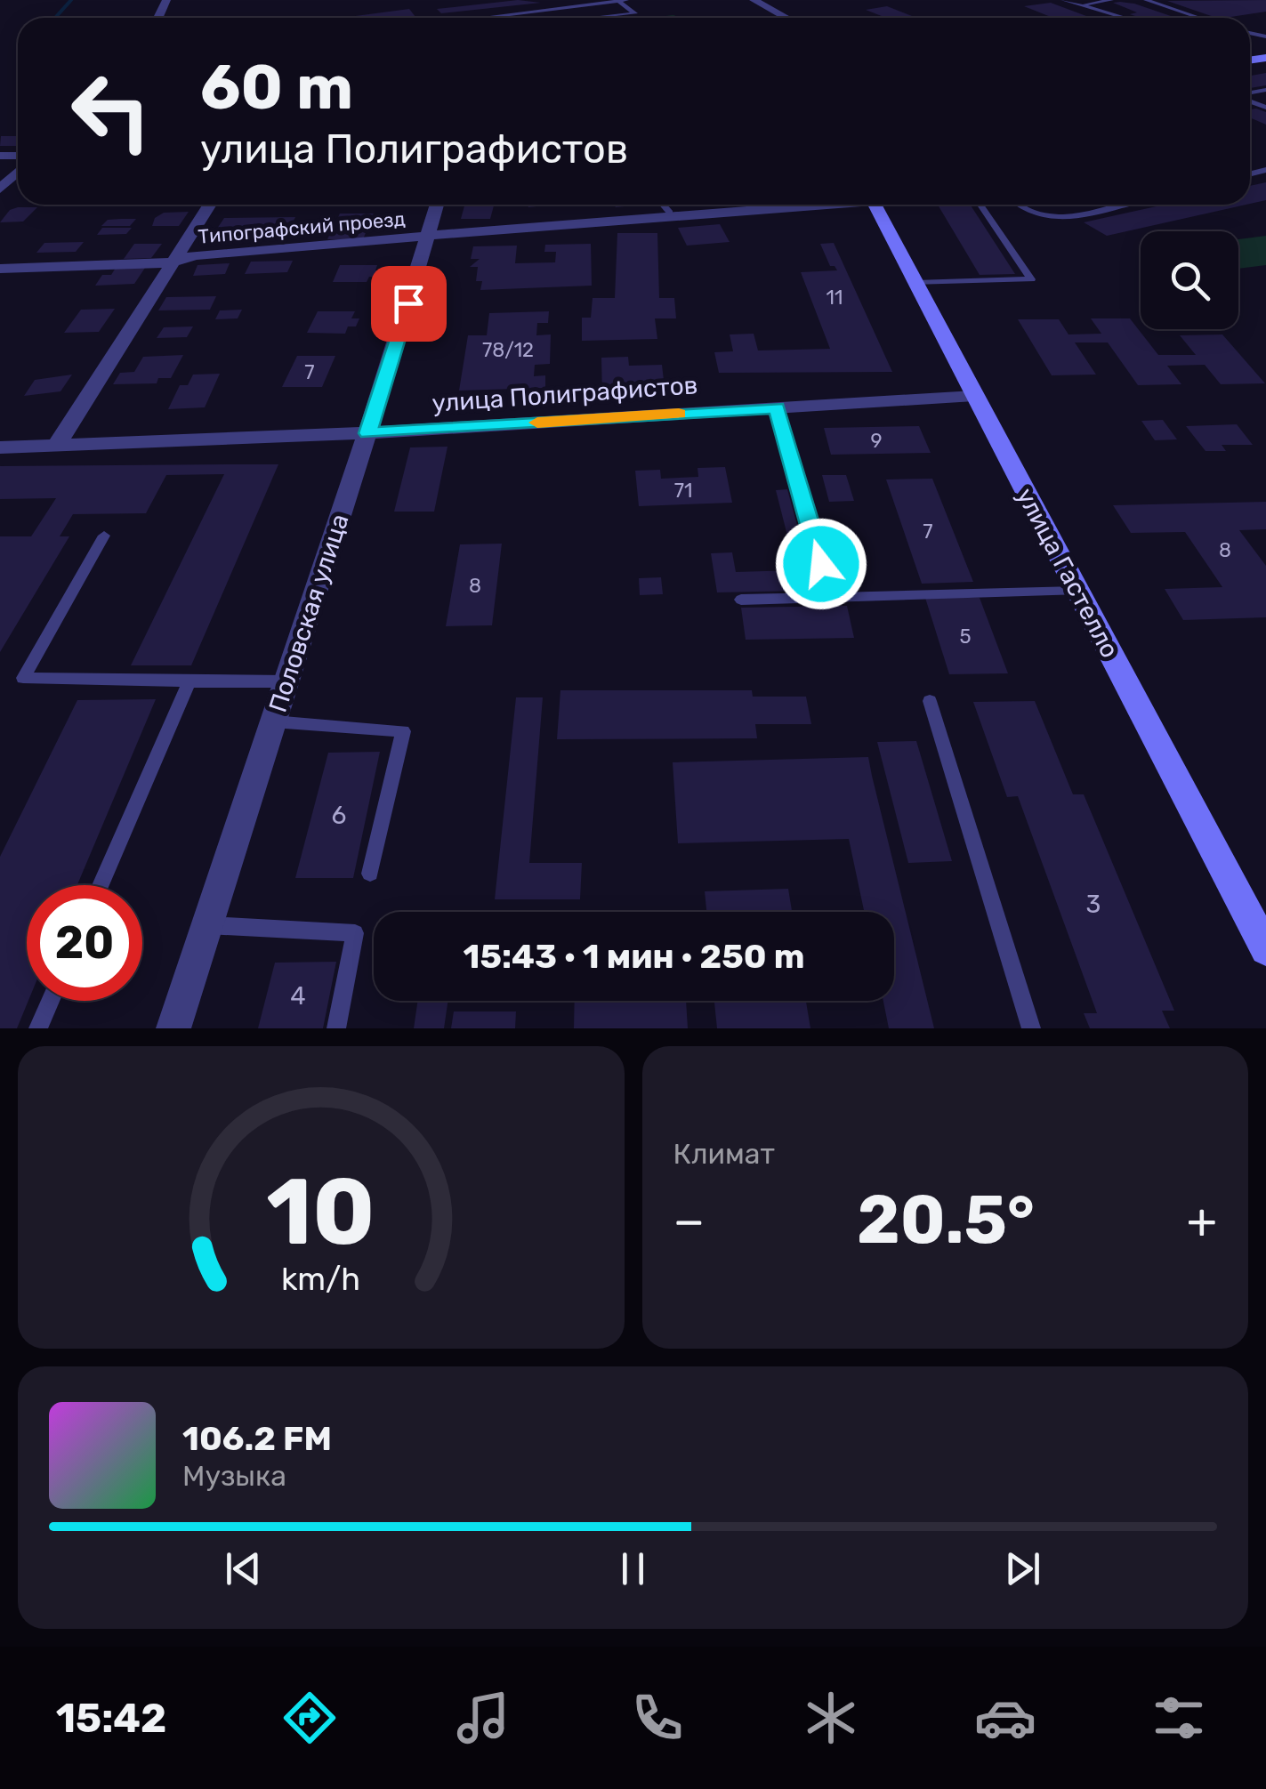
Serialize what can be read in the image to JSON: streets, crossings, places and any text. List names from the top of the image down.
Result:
{
  "streets": {
    "main road": ["улица Гастелло"],
    "street": ["Типографский проезд", "улица Полиграфистов", "Половская улица"]
  },
  "crossings": [
    ["Типографский проезд", "Половская улица"],
    ["улица Полиграфистов", "улица Гастелло"],
    ["улица Полиграфистов", "Половская улица"]
  ],
  "house_numbers": [
    "11",
    "78/12",
    "7",
    "9",
    "71",
    "7",
    "8",
    "8",
    "5",
    "6",
    "3",
    "4"
  ],
  "page": {
    "turn": ["60 m", "улица Полиграфистов"],
    "limit": "20",
    "trip": "15:43 · 1 мин · 250 m",
    "tile": "Климат",
    "heat": ["−", "20.5°", "+"],
    "song": ["106.2 FM", "Музыка"],
    "tabs": "15:42",
    "gauge": ["10", "km/h"]
  }
}
